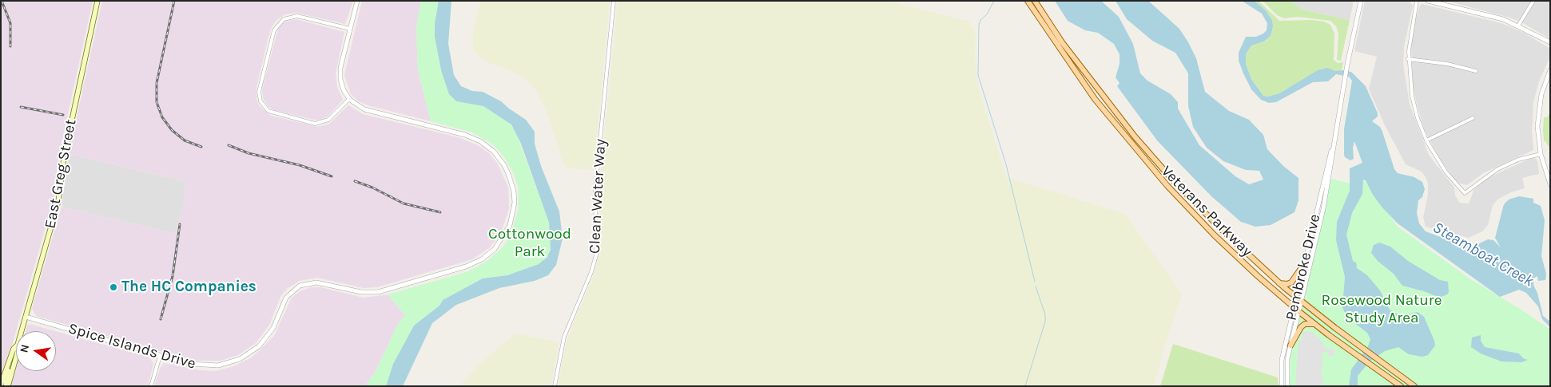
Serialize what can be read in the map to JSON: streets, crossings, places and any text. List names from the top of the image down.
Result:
{
  "streets": {
    "main road": ["East Greg Street", "Veterans Parkway"],
    "street": ["Clean Water Way", "Pembroke Drive", "Spice Islands Drive"]
  },
  "crossings": [
    ["East Greg Street", "Spice Islands Drive"],
    ["Veterans Parkway", "Pembroke Drive"]
  ],
  "water": ["Steamboat Creek"],
  "parks": ["Cottonwood Park", "Rosewood Nature Study Area"],
  "places": ["The HC Companies"],
  "north": "left"
}
